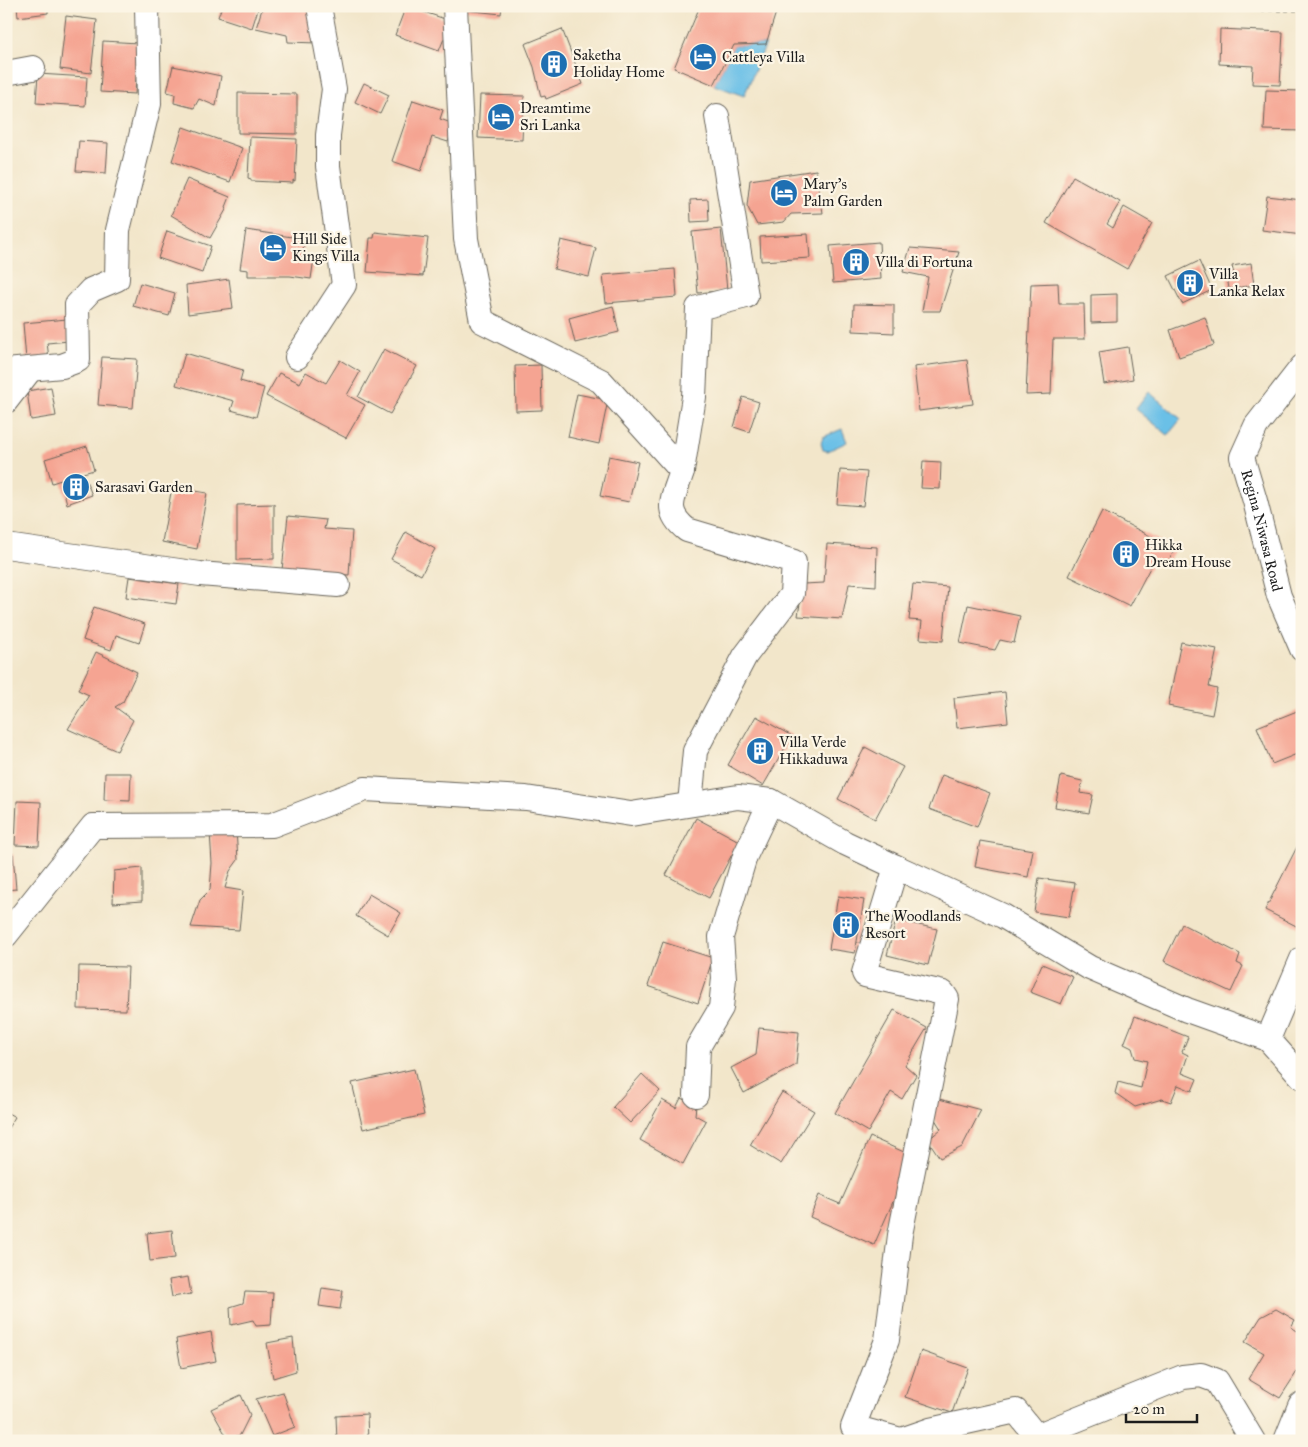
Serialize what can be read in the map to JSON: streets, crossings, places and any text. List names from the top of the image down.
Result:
{
  "streets": {
    "street": ["Regina Niwasa Road"]
  },
  "places": {
    "hotel": [
      "Cattleya Villa",
      "Dreamtime Sri Lanka",
      "Mary's Palm Garden",
      "Hill Side Kings Villa"
    ],
    "building": [
      "Saketha Holiday Home",
      "Villa di Fortuna",
      "Villa Lanka Relax",
      "Sarasavi Garden",
      "Hikka Dream House",
      "Villa Verde Hikkaduwa",
      "The Woodlands Resort"
    ]
  },
  "scale_bar": "20 m"
}
